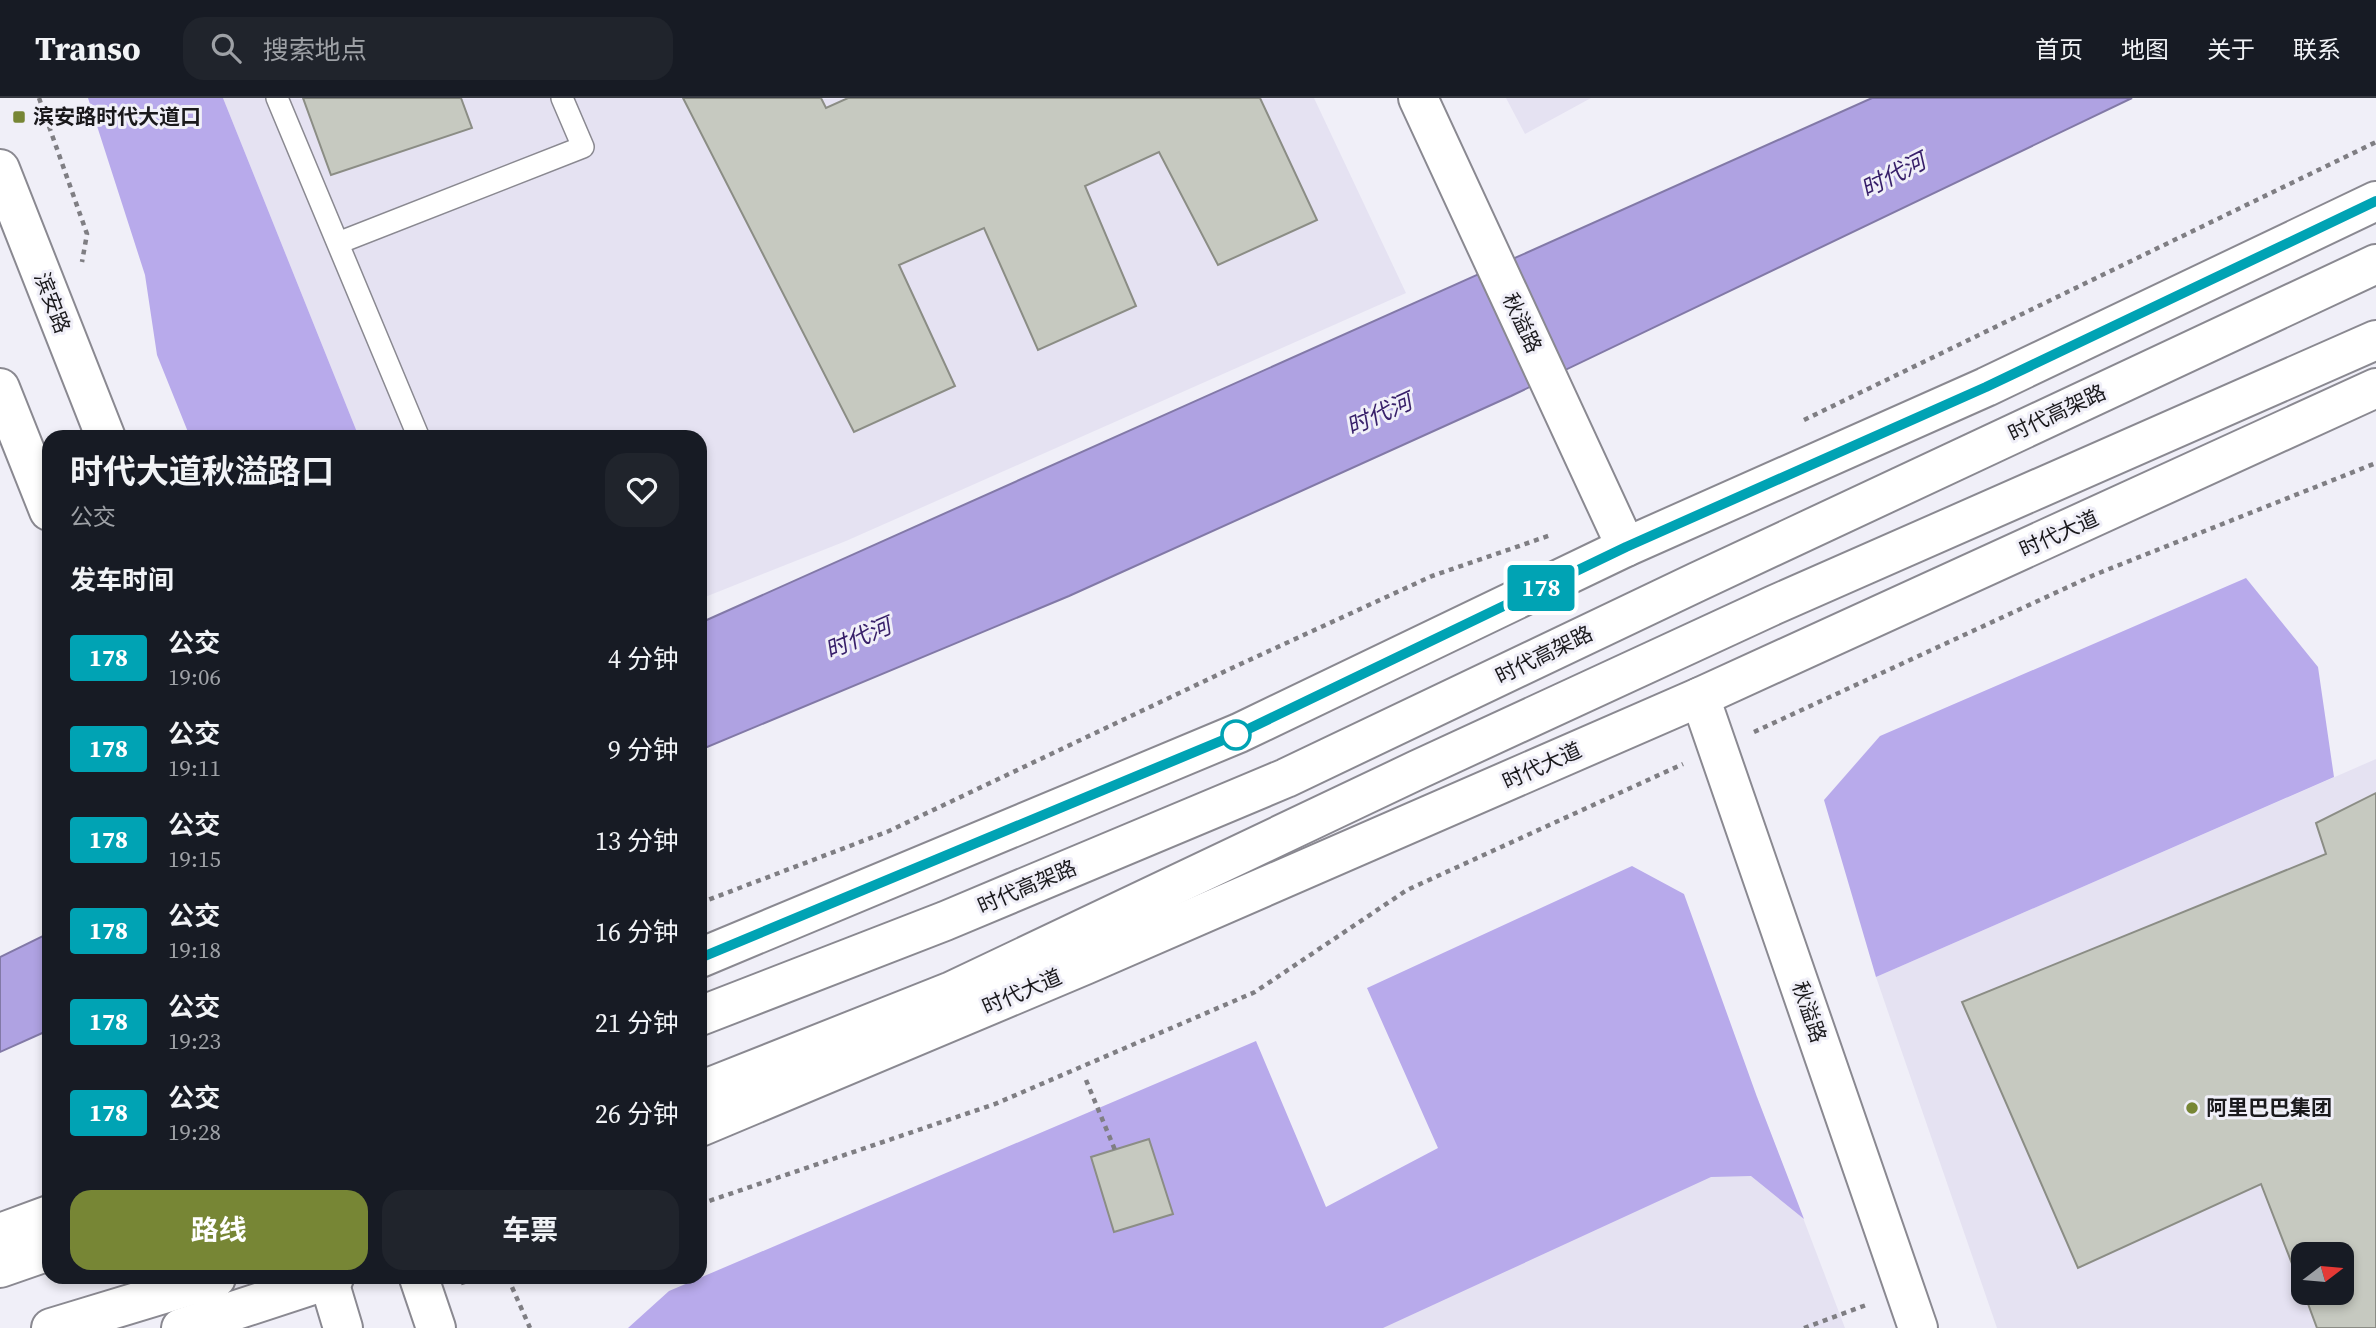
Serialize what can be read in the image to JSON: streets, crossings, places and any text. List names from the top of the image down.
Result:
{
  "streets": {
    "main road": [
      "滨安路",
      "秋溢路",
      "时代高架路",
      "时代大道"
    ]
  },
  "crossings": [
    ["秋溢路", "时代大道"]
  ],
  "water": ["时代河"],
  "places": {
    "transit": ["滨安路时代大道口"],
    "other": ["阿里巴巴集团"]
  },
  "lines": ["bus line 178"],
  "north": "right",
  "page": {
    "header": "Transo",
    "search": "搜索地点",
    "nav": [
      "首页",
      "地图",
      "关于",
      "联系"
    ],
    "on_map": "178",
    "heading": [
      ["时代大道秋溢路口", "公交"],
      "发车时间"
    ],
    "list": [
      {
        "mark": "178",
        "name": "公交",
        "note": "19:06",
        "value": "4 分钟"
      },
      {
        "mark": "178",
        "name": "公交",
        "note": "19:11",
        "value": "9 分钟"
      },
      {
        "mark": "178",
        "name": "公交",
        "note": "19:15",
        "value": "13 分钟"
      },
      {
        "mark": "178",
        "name": "公交",
        "note": "19:18",
        "value": "16 分钟"
      },
      {
        "mark": "178",
        "name": "公交",
        "note": "19:23",
        "value": "21 分钟"
      },
      {
        "mark": "178",
        "name": "公交",
        "note": "19:28",
        "value": "26 分钟"
      }
    ],
    "buttons": ["路线", "车票"]
  }
}
